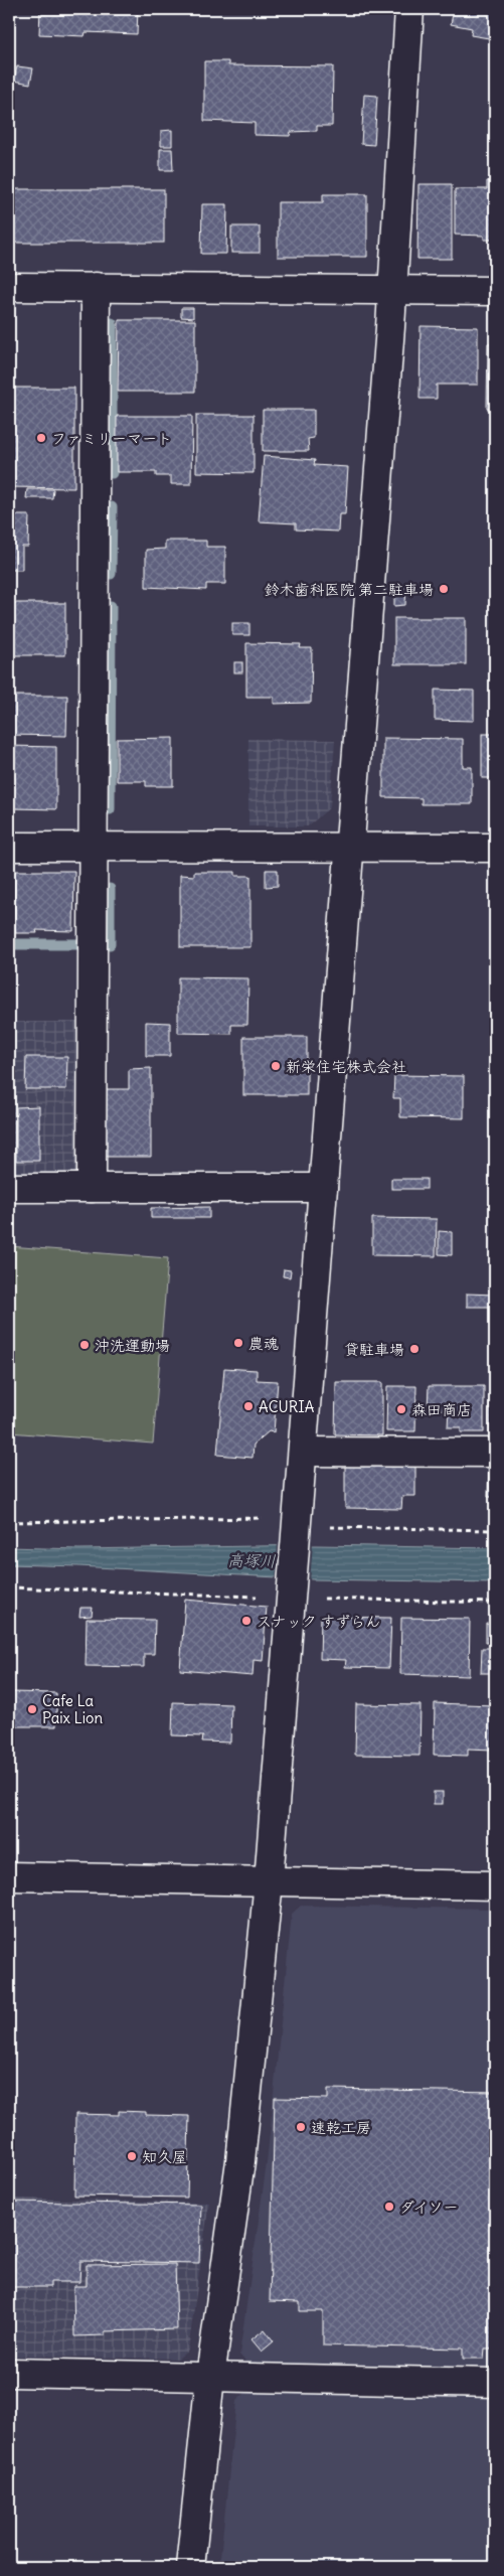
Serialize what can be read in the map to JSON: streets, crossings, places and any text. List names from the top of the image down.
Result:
{
  "water": ["高塚川"],
  "places": [
    "ファミリーマート",
    "鈴木歯科医院 第二駐車場",
    "新栄住宅株式会社",
    "農魂",
    "沖洗運動場",
    "貸駐車場",
    "ACURIA",
    "森田商店",
    "スナック すずらん",
    "Cafe La Paix Lion",
    "速乾工房",
    "知久屋",
    "ダイソー"
  ]
}
